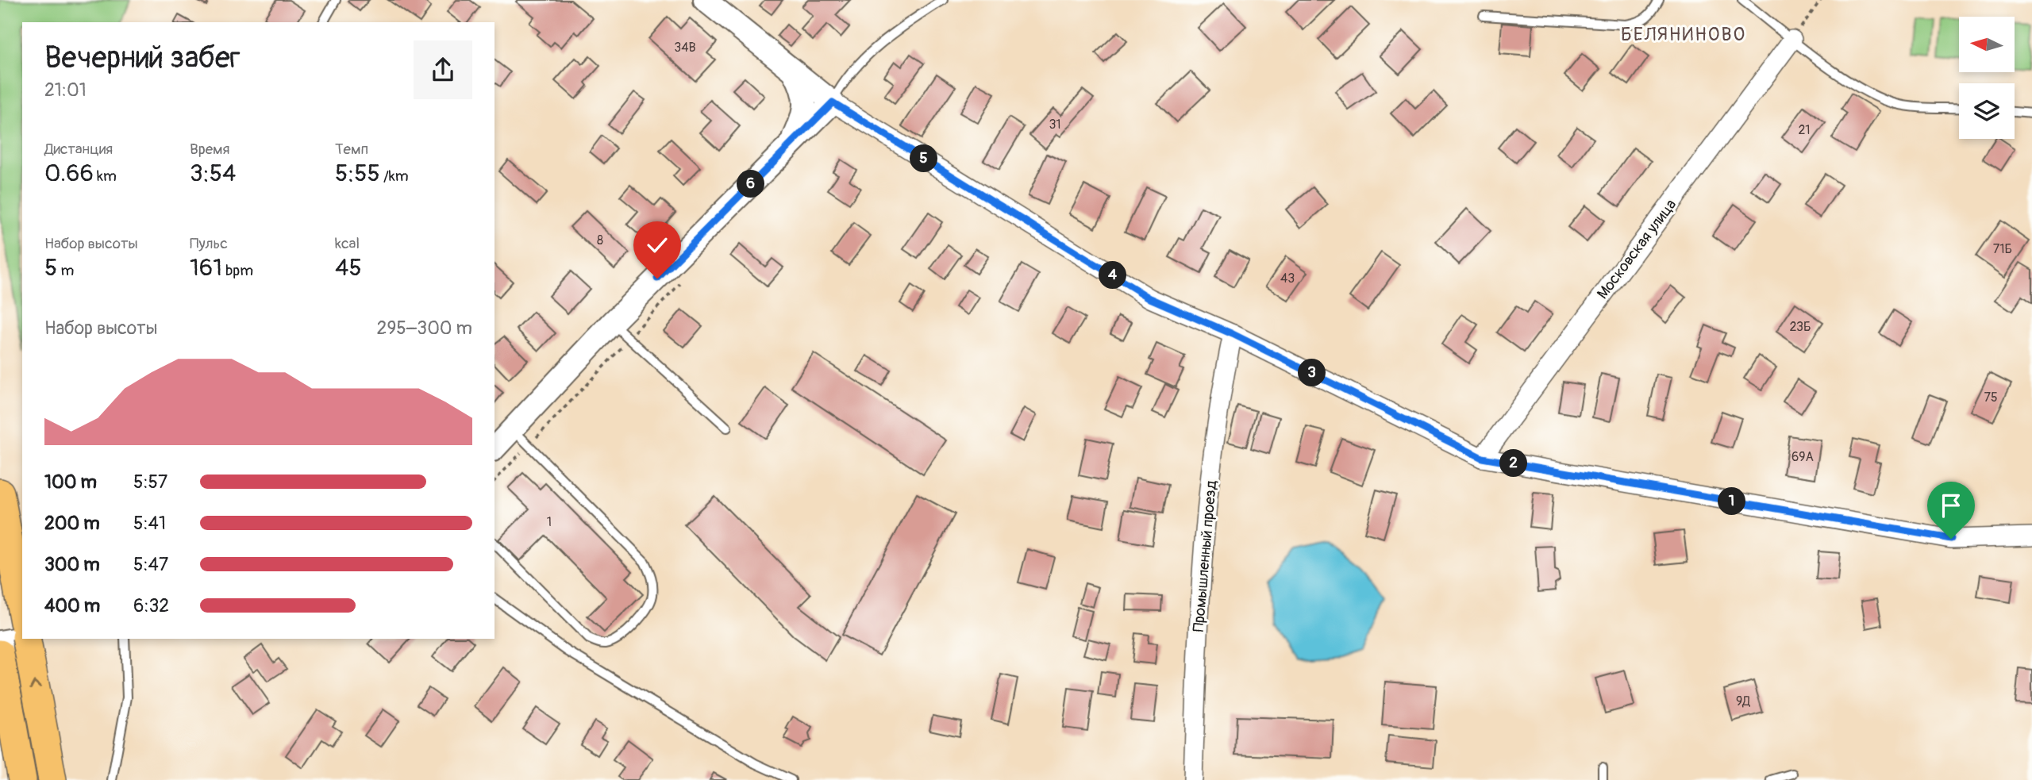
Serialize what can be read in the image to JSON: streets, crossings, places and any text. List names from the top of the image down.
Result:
{
  "streets": {
    "street": ["Московская улица", "Промышленный проезд"]
  },
  "districts": ["БЕЛЯНИНОВО"],
  "house_numbers": [
    "34В",
    "31",
    "21",
    "8",
    "71Б",
    "43",
    "23Б",
    "75",
    "69А",
    "1",
    "9Д"
  ],
  "north": "left",
  "page": {
    "heading": ["Вечерний забег", "21:01"],
    "stats": [
      ["Дистанция", "0.66 km"],
      ["Время", "3:54"],
      ["Темп", "5:55 /km"],
      ["Набор высоты", "5 m"],
      ["Пульс", "161 bpm"],
      ["kcal", "45"]
    ],
    "pins": [
      "5",
      "6",
      "4",
      "3",
      "2",
      "1"
    ],
    "chart": ["Набор высоты", "295–300 m"],
    "list": [
      {
        "name": "100 m",
        "note": "5:57"
      },
      {
        "name": "200 m",
        "note": "5:41"
      },
      {
        "name": "300 m",
        "note": "5:47"
      },
      {
        "name": "400 m",
        "note": "6:32"
      }
    ]
  }
}
